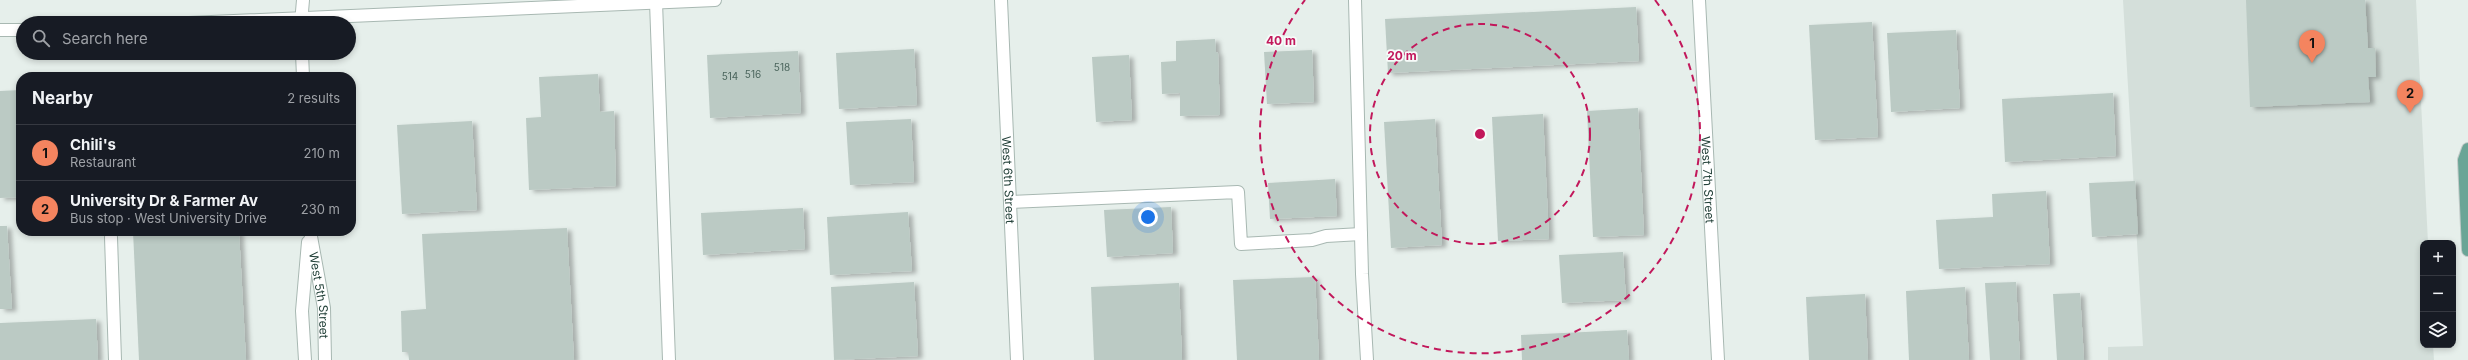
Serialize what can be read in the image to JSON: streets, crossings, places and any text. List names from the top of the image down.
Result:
{
  "streets": {
    "street": ["West 6th Street", "West 7th Street", "West 5th Street"]
  },
  "house_numbers": ["518", "516", "514"],
  "page": {
    "search": "Search here",
    "pins": ["1", "2"],
    "heading": ["Nearby", "2 results"],
    "list": [
      {
        "mark": "1",
        "name": "Chili's",
        "note": "Restaurant",
        "value": "210 m"
      },
      {
        "mark": "2",
        "name": "University Dr & Farmer Av",
        "note": "Bus stop · West University Drive",
        "value": "230 m"
      }
    ],
    "map_buttons": ["+", "−"]
  },
  "rings": ["40 m", "20 m"]
}
